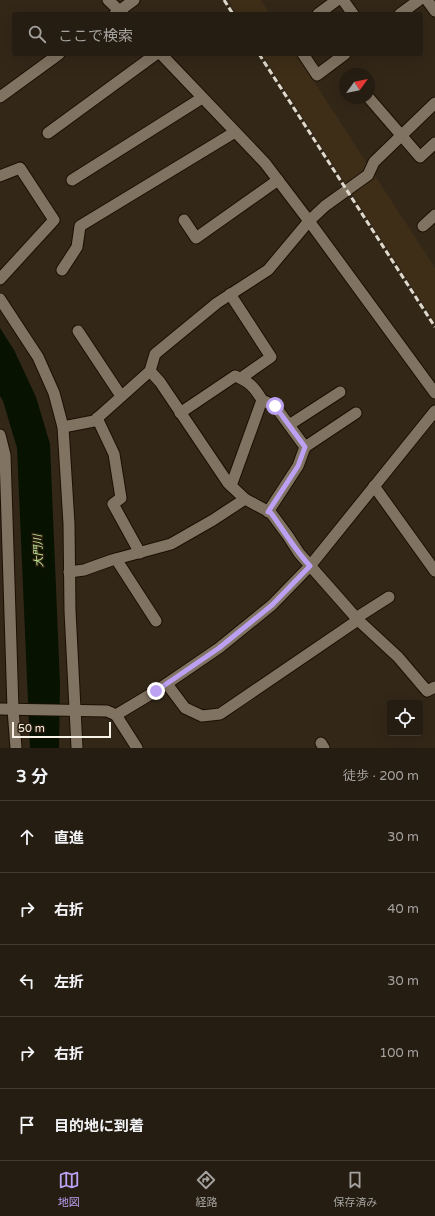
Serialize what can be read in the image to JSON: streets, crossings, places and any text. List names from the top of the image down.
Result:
{
  "water": ["大門川"],
  "scale_bar": "50 m",
  "north": "top right",
  "page": {
    "search": "ここで検索",
    "scale": "50 m",
    "heading": ["3 分", "徒歩 · 200 m"],
    "list": [
      ["直進", "30 m"],
      ["右折", "40 m"],
      ["左折", "30 m"],
      ["右折", "100 m"],
      "目的地に到着"
    ],
    "nav": ["地図", "経路", "保存済み"]
  }
}
